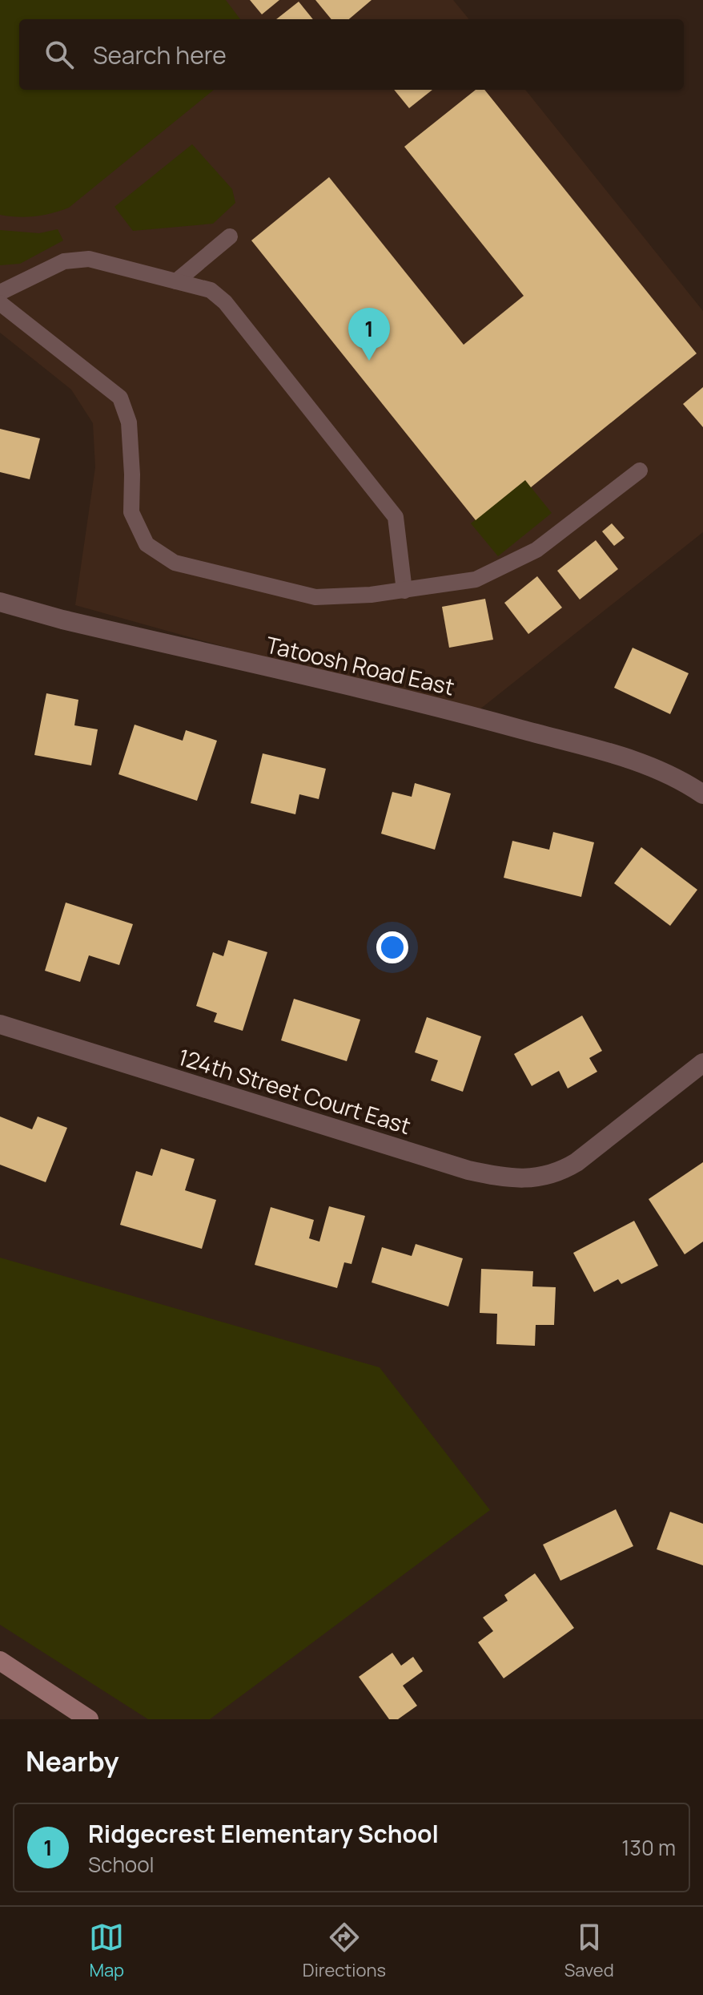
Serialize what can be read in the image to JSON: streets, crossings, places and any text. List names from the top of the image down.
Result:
{
  "streets": {
    "street": ["Tatoosh Road East", "124th Street Court East"]
  },
  "page": {
    "search": "Search here",
    "pins": "1",
    "heading": "Nearby",
    "list": [
      {
        "mark": "1",
        "name": "Ridgecrest Elementary School",
        "note": "School",
        "value": "130 m"
      }
    ],
    "nav": ["Map", "Directions", "Saved"]
  }
}
